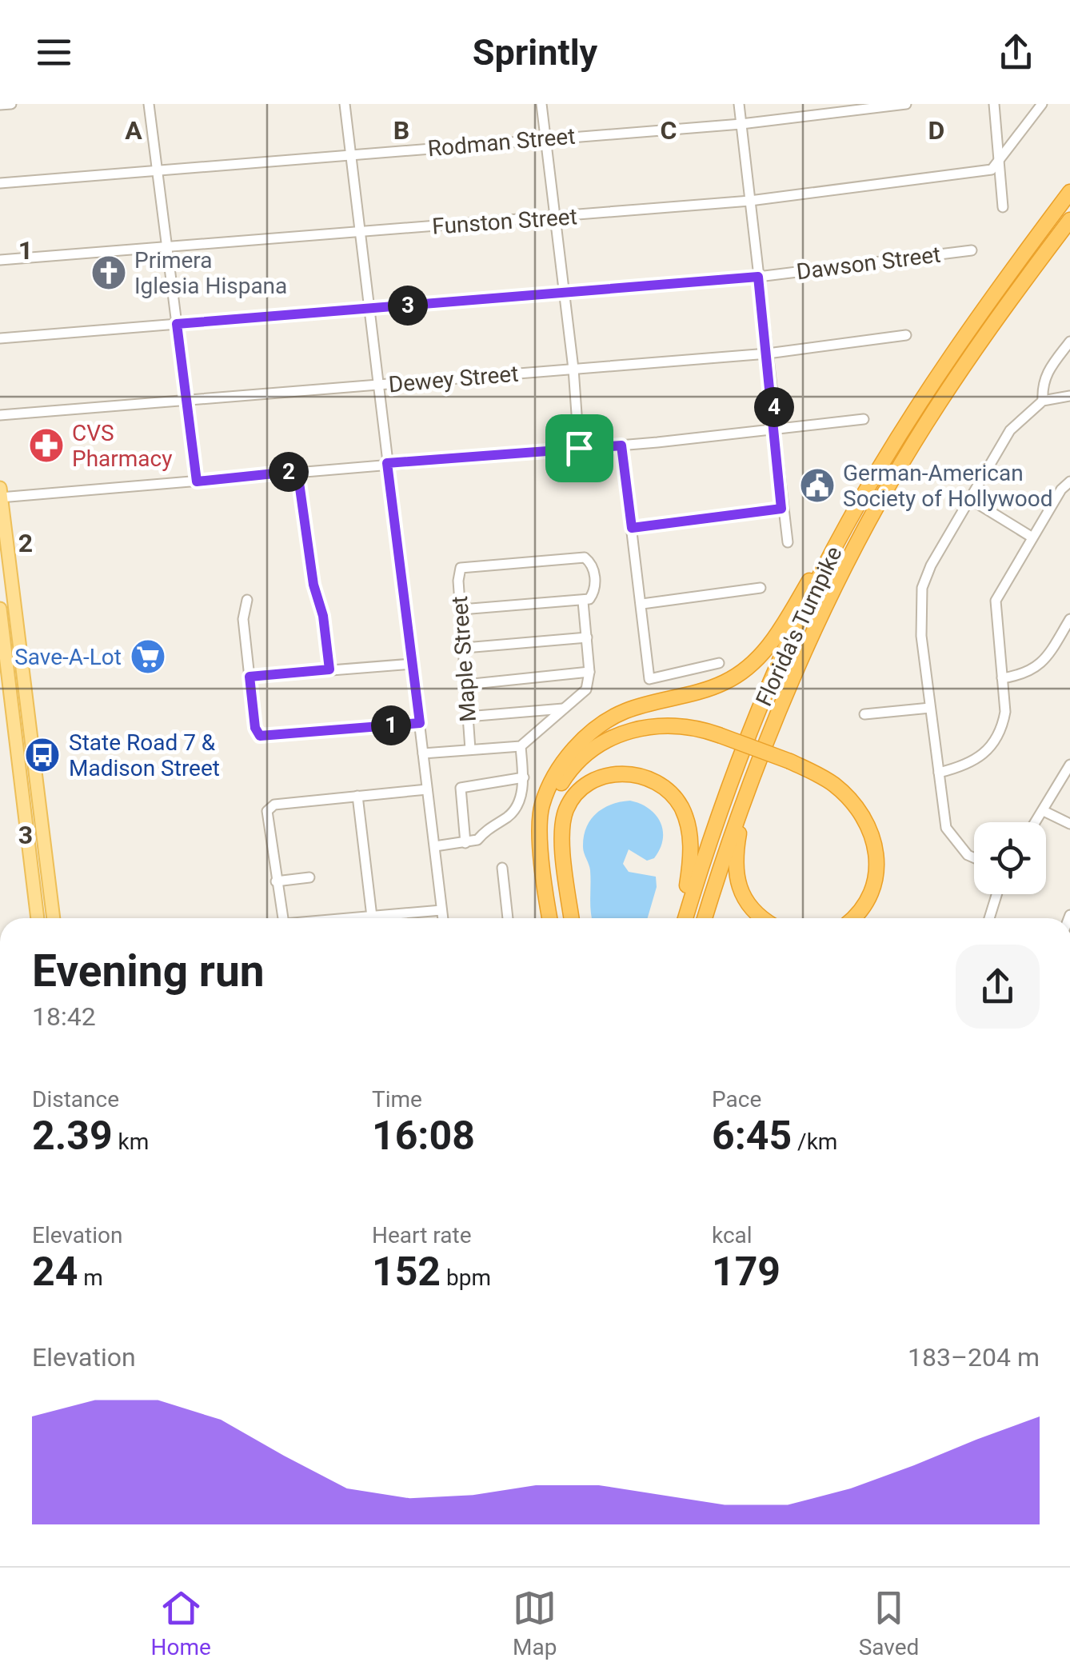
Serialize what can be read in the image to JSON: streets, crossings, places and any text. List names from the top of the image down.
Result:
{
  "streets": {
    "highway": ["Florida's Turnpike"],
    "street": [
      "Rodman Street",
      "Funston Street",
      "Dawson Street",
      "Dewey Street",
      "Maple Street"
    ]
  },
  "places": {
    "church": ["Primera Iglesia Hispana"],
    "pharmacy": ["CVS Pharmacy"],
    "public building": ["German-American Society of Hollywood"],
    "supermarket": ["Save-A-Lot"],
    "bus stop": ["State Road 7 & Madison Street"]
  },
  "page": {
    "header": "Sprintly",
    "pins": [
      "3",
      "4",
      "2",
      "1"
    ],
    "heading": ["Evening run", "18:42"],
    "stats": [
      ["Distance", "2.39 km"],
      ["Time", "16:08"],
      ["Pace", "6:45 /km"],
      ["Elevation", "24 m"],
      ["Heart rate", "152 bpm"],
      ["kcal", "179"]
    ],
    "chart": ["Elevation", "183–204 m"],
    "tabs": ["Home", "Map", "Saved"]
  },
  "grid": {
    "columns": [
      "A",
      "B",
      "C",
      "D"
    ],
    "rows": ["1", "2", "3"]
  }
}
